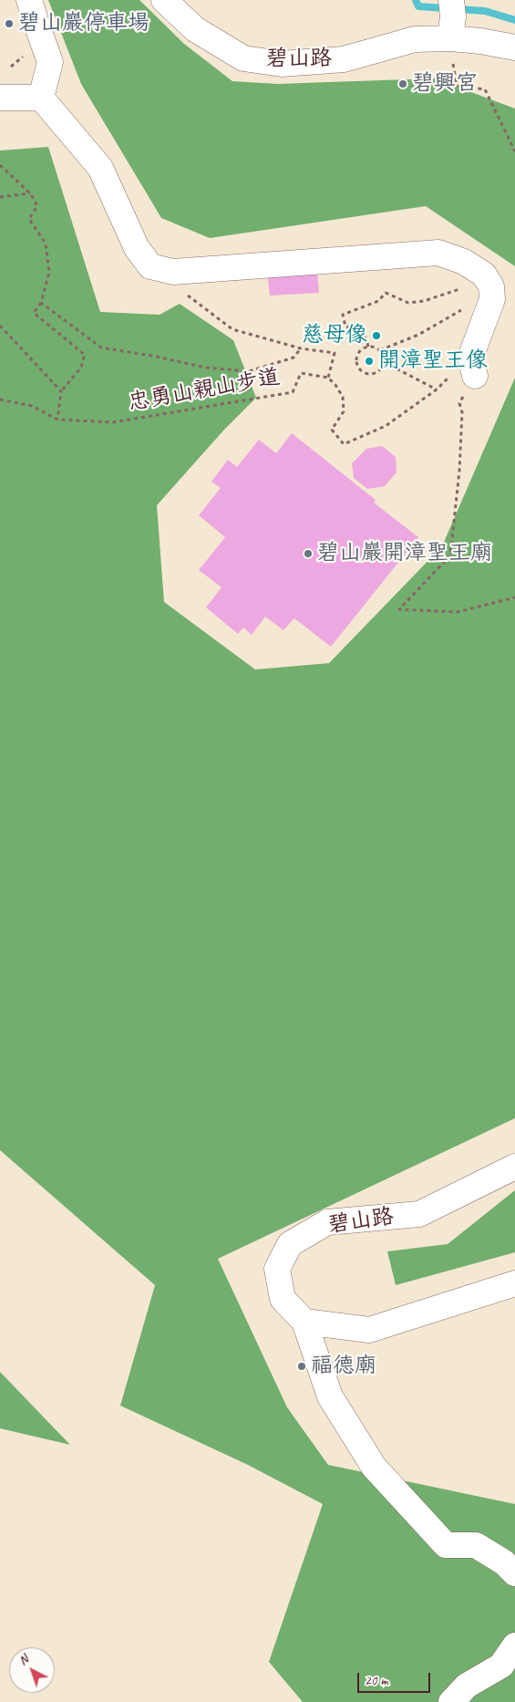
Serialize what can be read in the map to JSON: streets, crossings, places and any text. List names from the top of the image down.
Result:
{
  "streets": {
    "street": ["碧山路"],
    "path": ["忠勇山親山步道"]
  },
  "places": [
    "碧山巖停車場",
    "碧興宮",
    "慈母像",
    "開漳聖王像",
    "碧山巖開漳聖王廟",
    "福德廟"
  ],
  "scale_bar": "20 m",
  "north": "top left"
}
